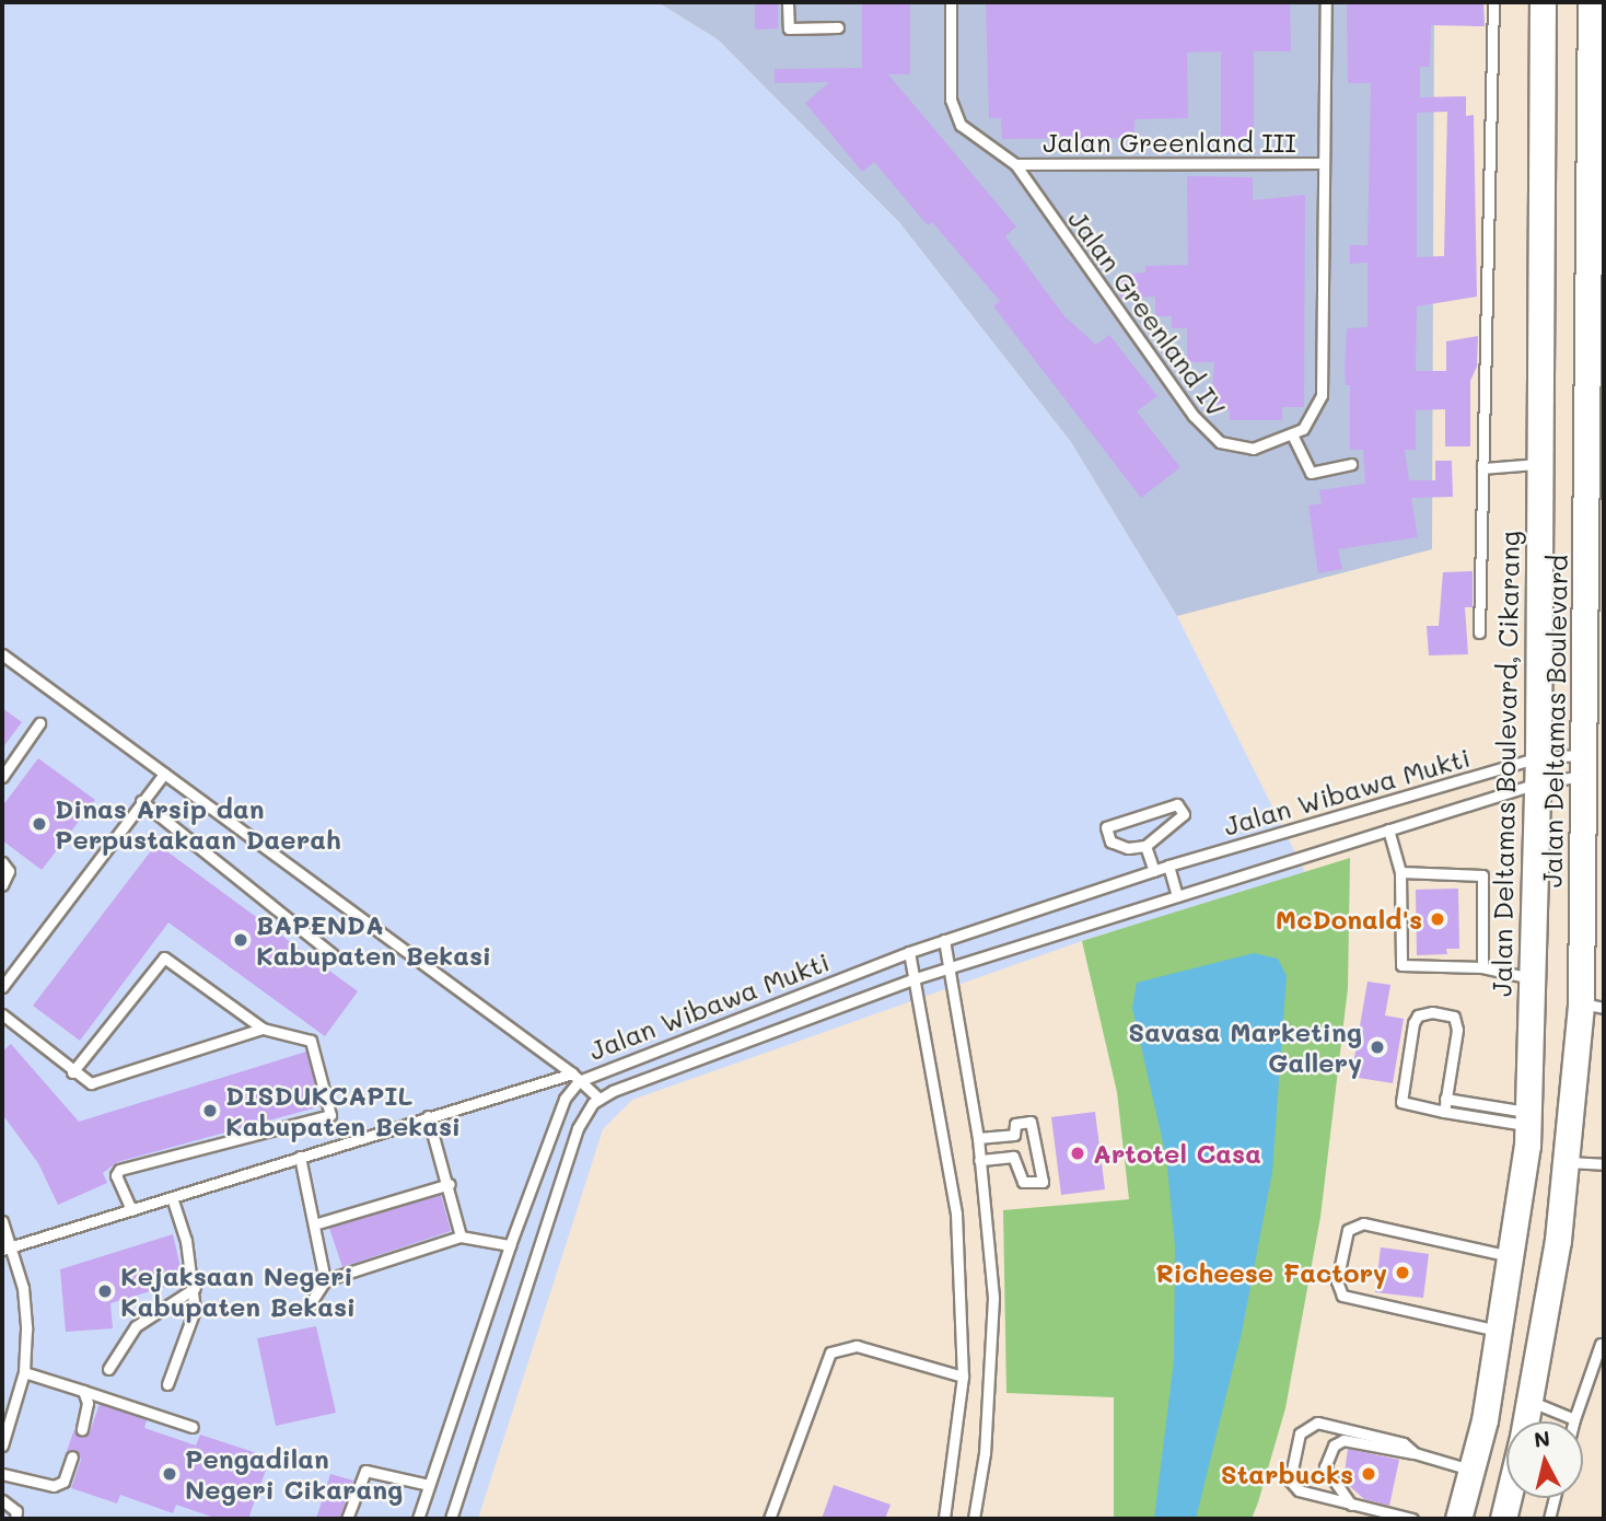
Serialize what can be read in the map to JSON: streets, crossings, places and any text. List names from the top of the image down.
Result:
{
  "streets": {
    "street": ["Jalan Deltamas Boulevard", "Jalan Deltamas Boulevard, Cikarang"],
    "lane": ["Jalan Greenland III", "Jalan Greenland IV", "Jalan Wibawa Mukti"]
  },
  "crossings": [
    ["Jalan Greenland III", "Jalan Greenland IV"],
    ["Jalan Deltamas Boulevard", "Jalan Wibawa Mukti"],
    ["Jalan Deltamas Boulevard, Cikarang", "Jalan Wibawa Mukti"]
  ],
  "places": [
    "Dinas Arsip dan Perpustakaan Daerah",
    "McDonald's",
    "BAPENDA Kabupaten Bekasi",
    "Savasa Marketing Gallery",
    "DISDUKCAPIL Kabupaten Bekasi",
    "Artotel Casa",
    "Richeese Factory",
    "Kejaksaan Negeri Kabupaten Bekasi",
    "Pengadilan Negeri Cikarang",
    "Starbucks"
  ],
  "north": "top"
}
